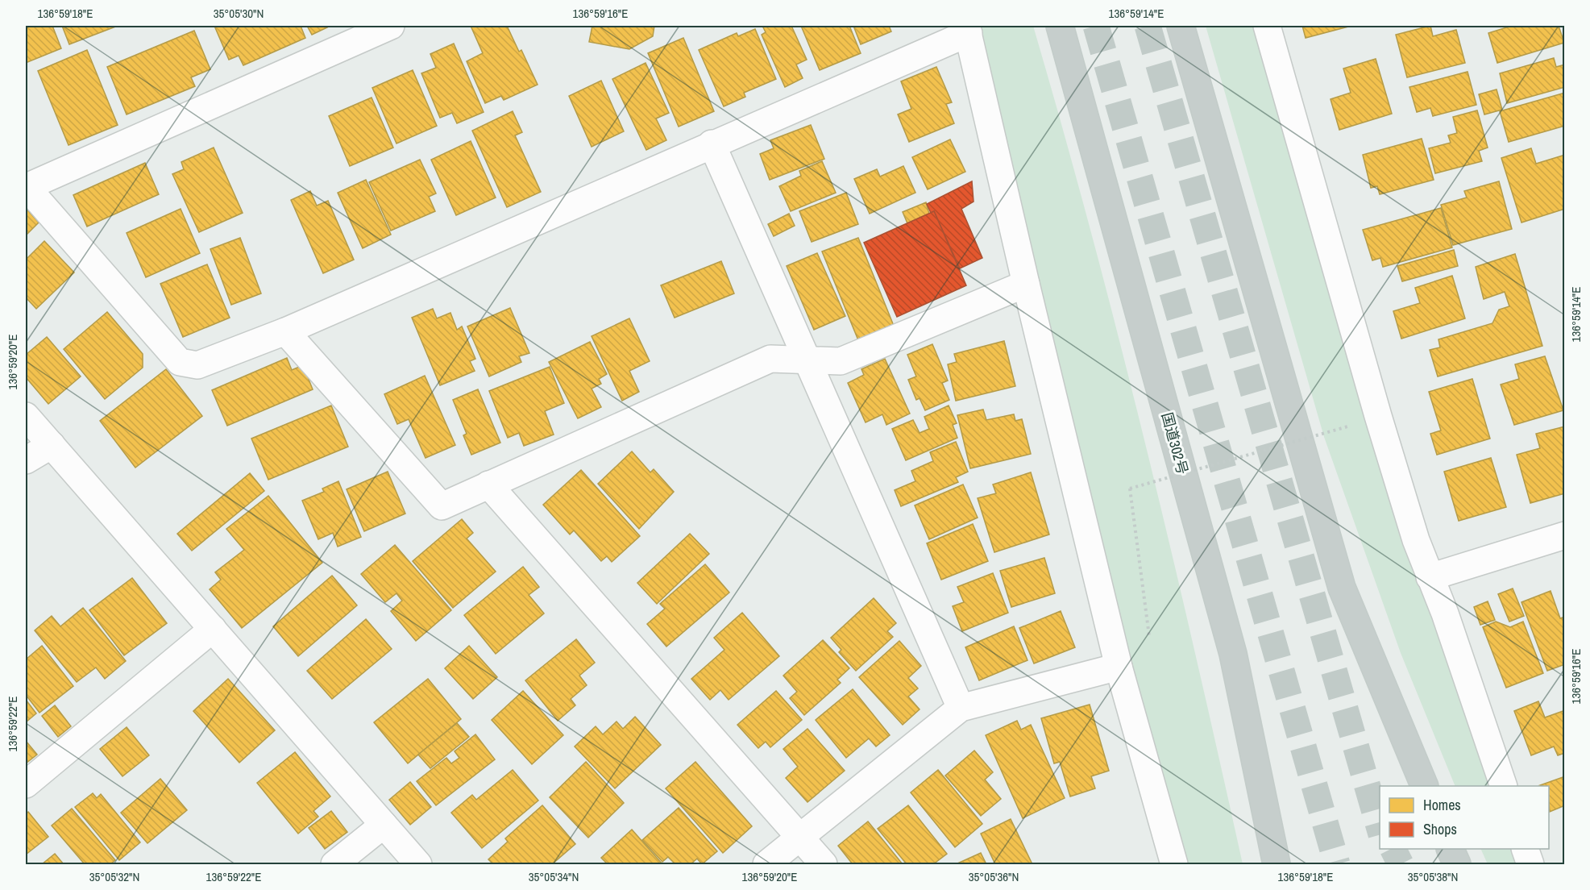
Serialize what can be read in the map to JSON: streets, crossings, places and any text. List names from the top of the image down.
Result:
{
  "streets": {
    "highway": ["国道302号"]
  },
  "legend": ["Homes", "Shops"],
  "coordinates": [
    "136°59'18\"E",
    "35°05'30\"N",
    "136°59'16\"E",
    "136°59'14\"E",
    "136°59'20\"E",
    "136°59'22\"E",
    "35°05'32\"N",
    "35°05'34\"N",
    "35°05'36\"N",
    "35°05'38\"N"
  ]
}
